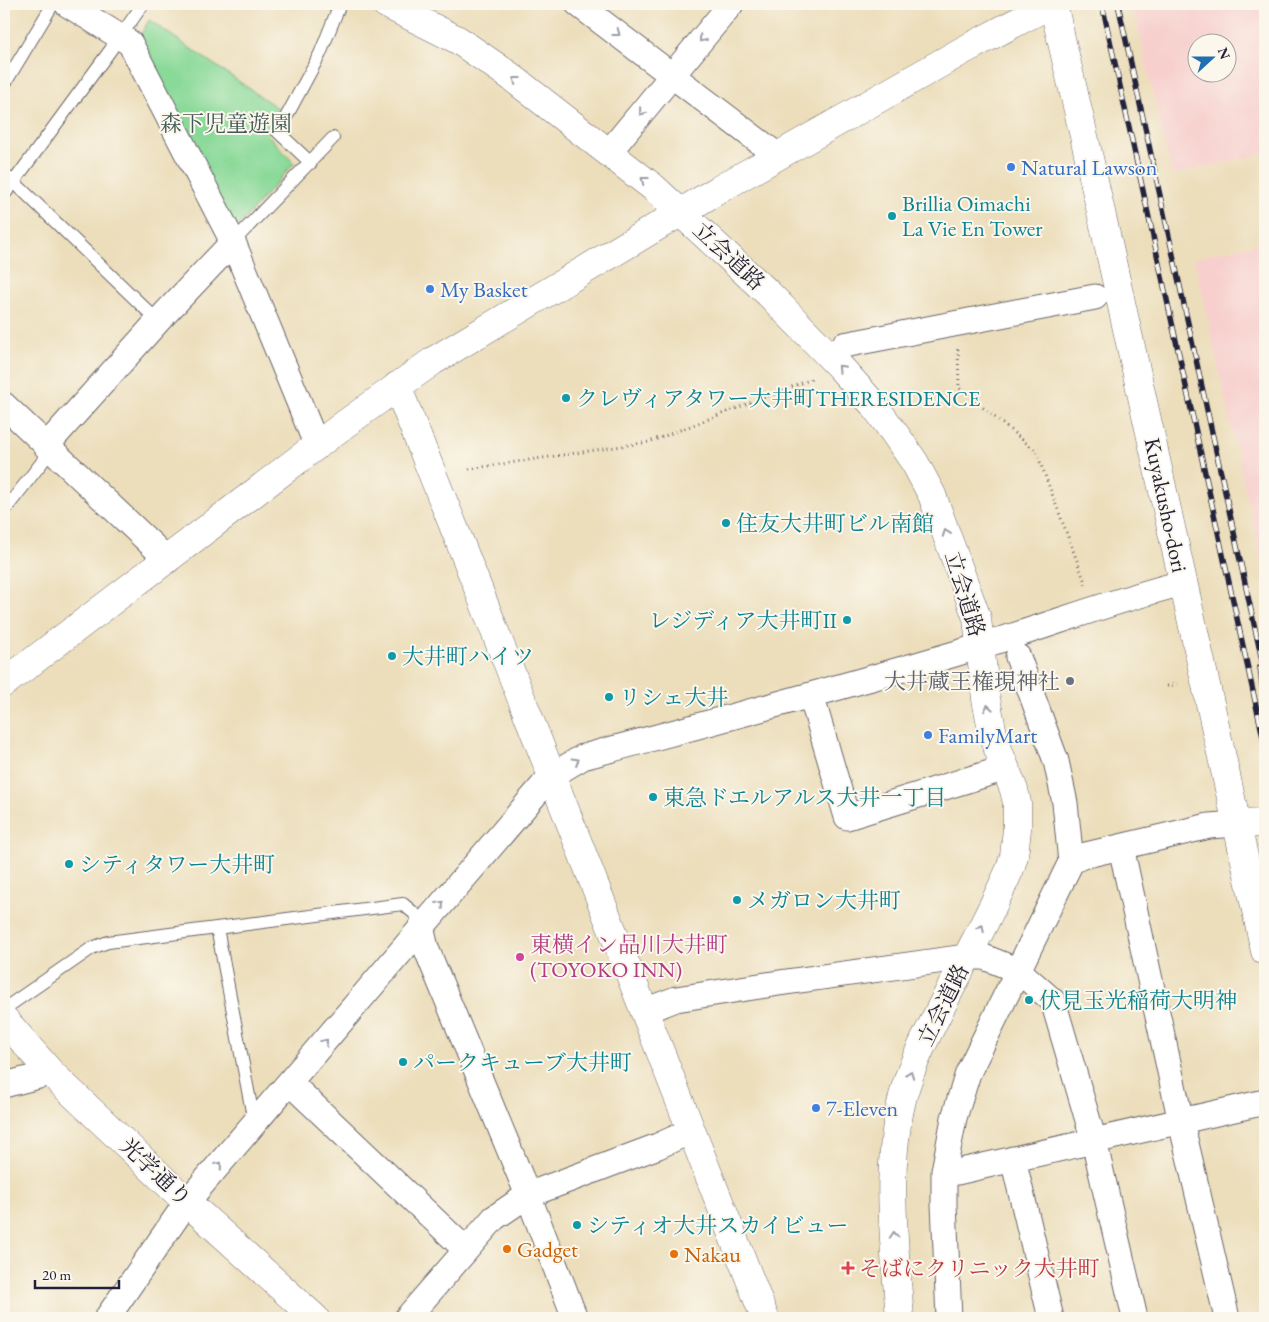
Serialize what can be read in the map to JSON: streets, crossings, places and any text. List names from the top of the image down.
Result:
{
  "streets": {
    "street": ["立会道路", "Kuyakusho-dori", "光学通り"]
  },
  "parks": ["森下児童遊園"],
  "places": {
    "other": [
      "Natural Lawson",
      "Brillia Oimachi La Vie En Tower",
      "My Basket",
      "クレヴィアタワー大井町THERESIDENCE",
      "住友大井町ビル南館",
      "レジディア大井町Ⅱ",
      "大井町ハイツ",
      "大井蔵王権現神社",
      "リシェ大井",
      "FamilyMart",
      "東急ドエルアルス大井一丁目",
      "シティタワー大井町",
      "メガロン大井町",
      "東横イン品川大井町 (TOYOKO INN)",
      "伏見玉光稲荷大明神",
      "パークキューブ大井町",
      "7-Eleven",
      "シティオ大井スカイビュー",
      "Gadget",
      "Nakau"
    ],
    "health": ["そばにクリニック大井町"]
  },
  "scale_bar": "20 m",
  "north": "right"
}
